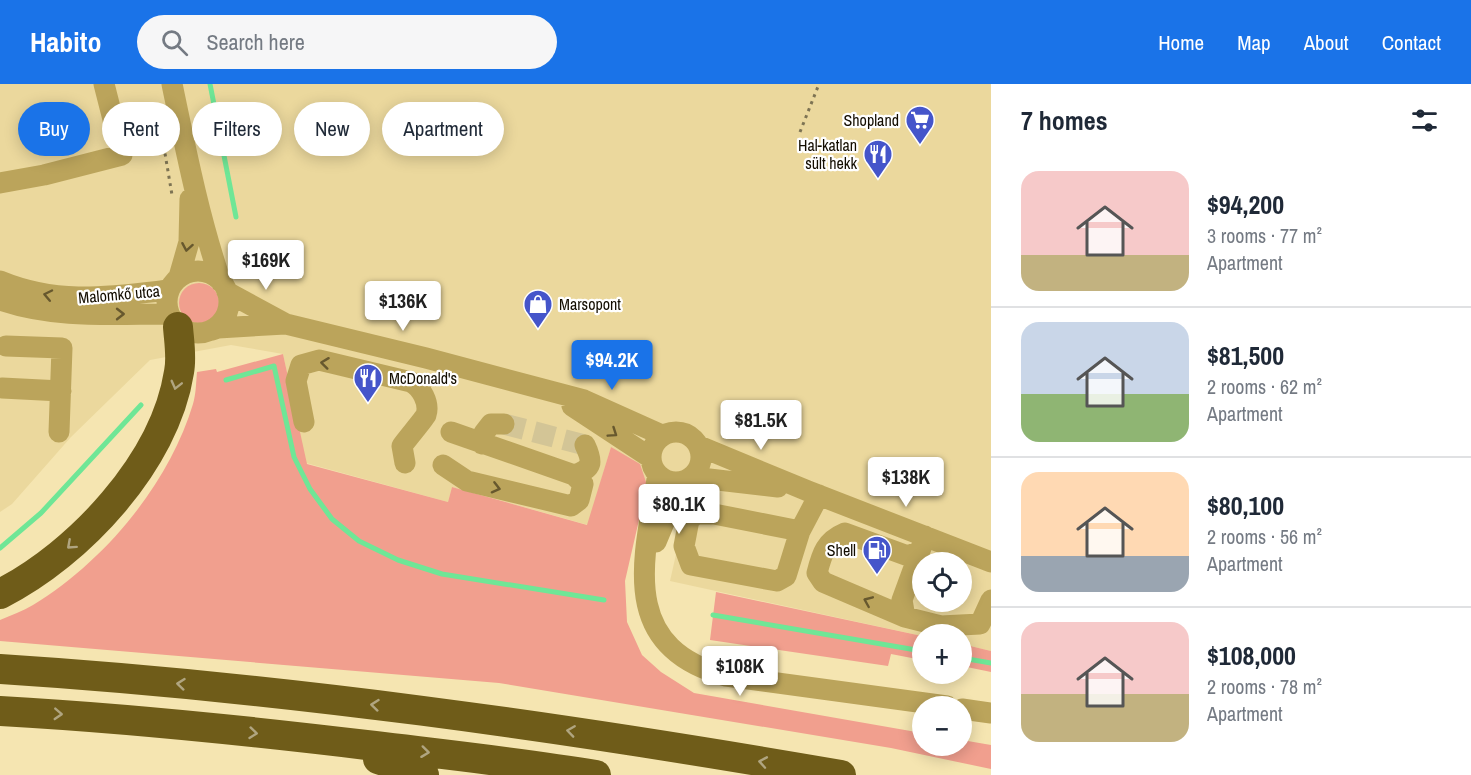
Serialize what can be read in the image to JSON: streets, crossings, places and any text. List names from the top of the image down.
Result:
{
  "streets": {
    "street": ["Malomkő utca"]
  },
  "places": {
    "supermarket": ["Shopland"],
    "restaurant": ["Hal-katlan sült hekk", "McDonald's"],
    "shop": ["Marsopont"],
    "fuel station": ["Shell"]
  },
  "page": {
    "header": "Habito",
    "search": "Search here",
    "nav": [
      "Home",
      "Map",
      "About",
      "Contact"
    ],
    "heading": "7 homes",
    "chip": [
      "Buy",
      "Rent",
      "Filters",
      "New",
      "Apartment"
    ],
    "list": [
      {
        "name": "$94,200",
        "note": "3 rooms · 77 m² · Apartment"
      },
      {
        "name": "$81,500",
        "note": "2 rooms · 62 m² · Apartment"
      },
      {
        "name": "$80,100",
        "note": "2 rooms · 56 m² · Apartment"
      },
      {
        "name": "$108,000",
        "note": "2 rooms · 78 m² · Apartment"
      }
    ],
    "price": [
      "$169K",
      "$136K",
      "$94.2K",
      "$81.5K",
      "$138K",
      "$80.1K",
      "$108K"
    ],
    "map_buttons": ["+", "−"]
  }
}
